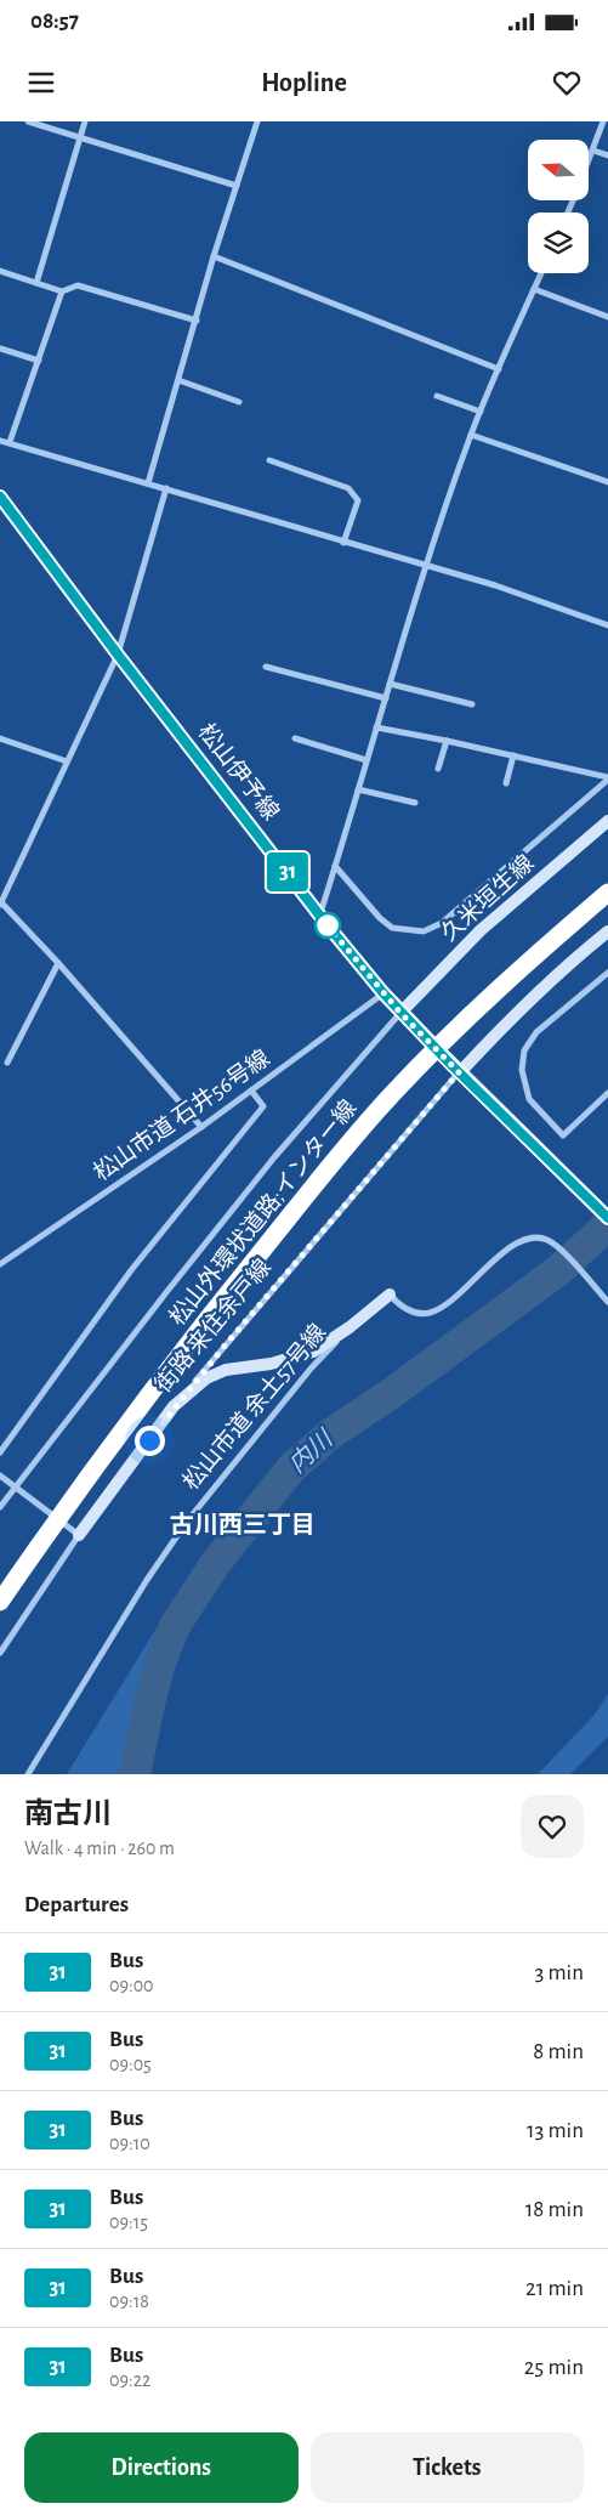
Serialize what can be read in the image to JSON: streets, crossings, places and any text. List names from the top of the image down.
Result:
{
  "streets": {
    "highway": ["松山外環状道路;インター線"],
    "main road": [
      "松山伊予線",
      "久米垣生線",
      "街路 来住余戸線",
      "松山市道 余土57号線"
    ],
    "street": ["松山市道 石井56号線"]
  },
  "crossings": [
    ["松山伊予線", "久米垣生線"],
    ["松山伊予線", "松山市道 石井56号線"],
    ["松山伊予線", "街路 来住余戸線"]
  ],
  "districts": ["古川西三丁目"],
  "water": ["内川"],
  "lines": ["bus line 31"],
  "north": "left",
  "page": {
    "status": "08:57",
    "header": "Hopline",
    "on_map": "31",
    "heading": [
      ["南古川", "Walk · 4 min · 260 m"],
      "Departures"
    ],
    "list": [
      {
        "mark": "31",
        "name": "Bus",
        "note": "09:00",
        "value": "3 min"
      },
      {
        "mark": "31",
        "name": "Bus",
        "note": "09:05",
        "value": "8 min"
      },
      {
        "mark": "31",
        "name": "Bus",
        "note": "09:10",
        "value": "13 min"
      },
      {
        "mark": "31",
        "name": "Bus",
        "note": "09:15",
        "value": "18 min"
      },
      {
        "mark": "31",
        "name": "Bus",
        "note": "09:18",
        "value": "21 min"
      },
      {
        "mark": "31",
        "name": "Bus",
        "note": "09:22",
        "value": "25 min"
      }
    ],
    "buttons": ["Directions", "Tickets"]
  }
}
